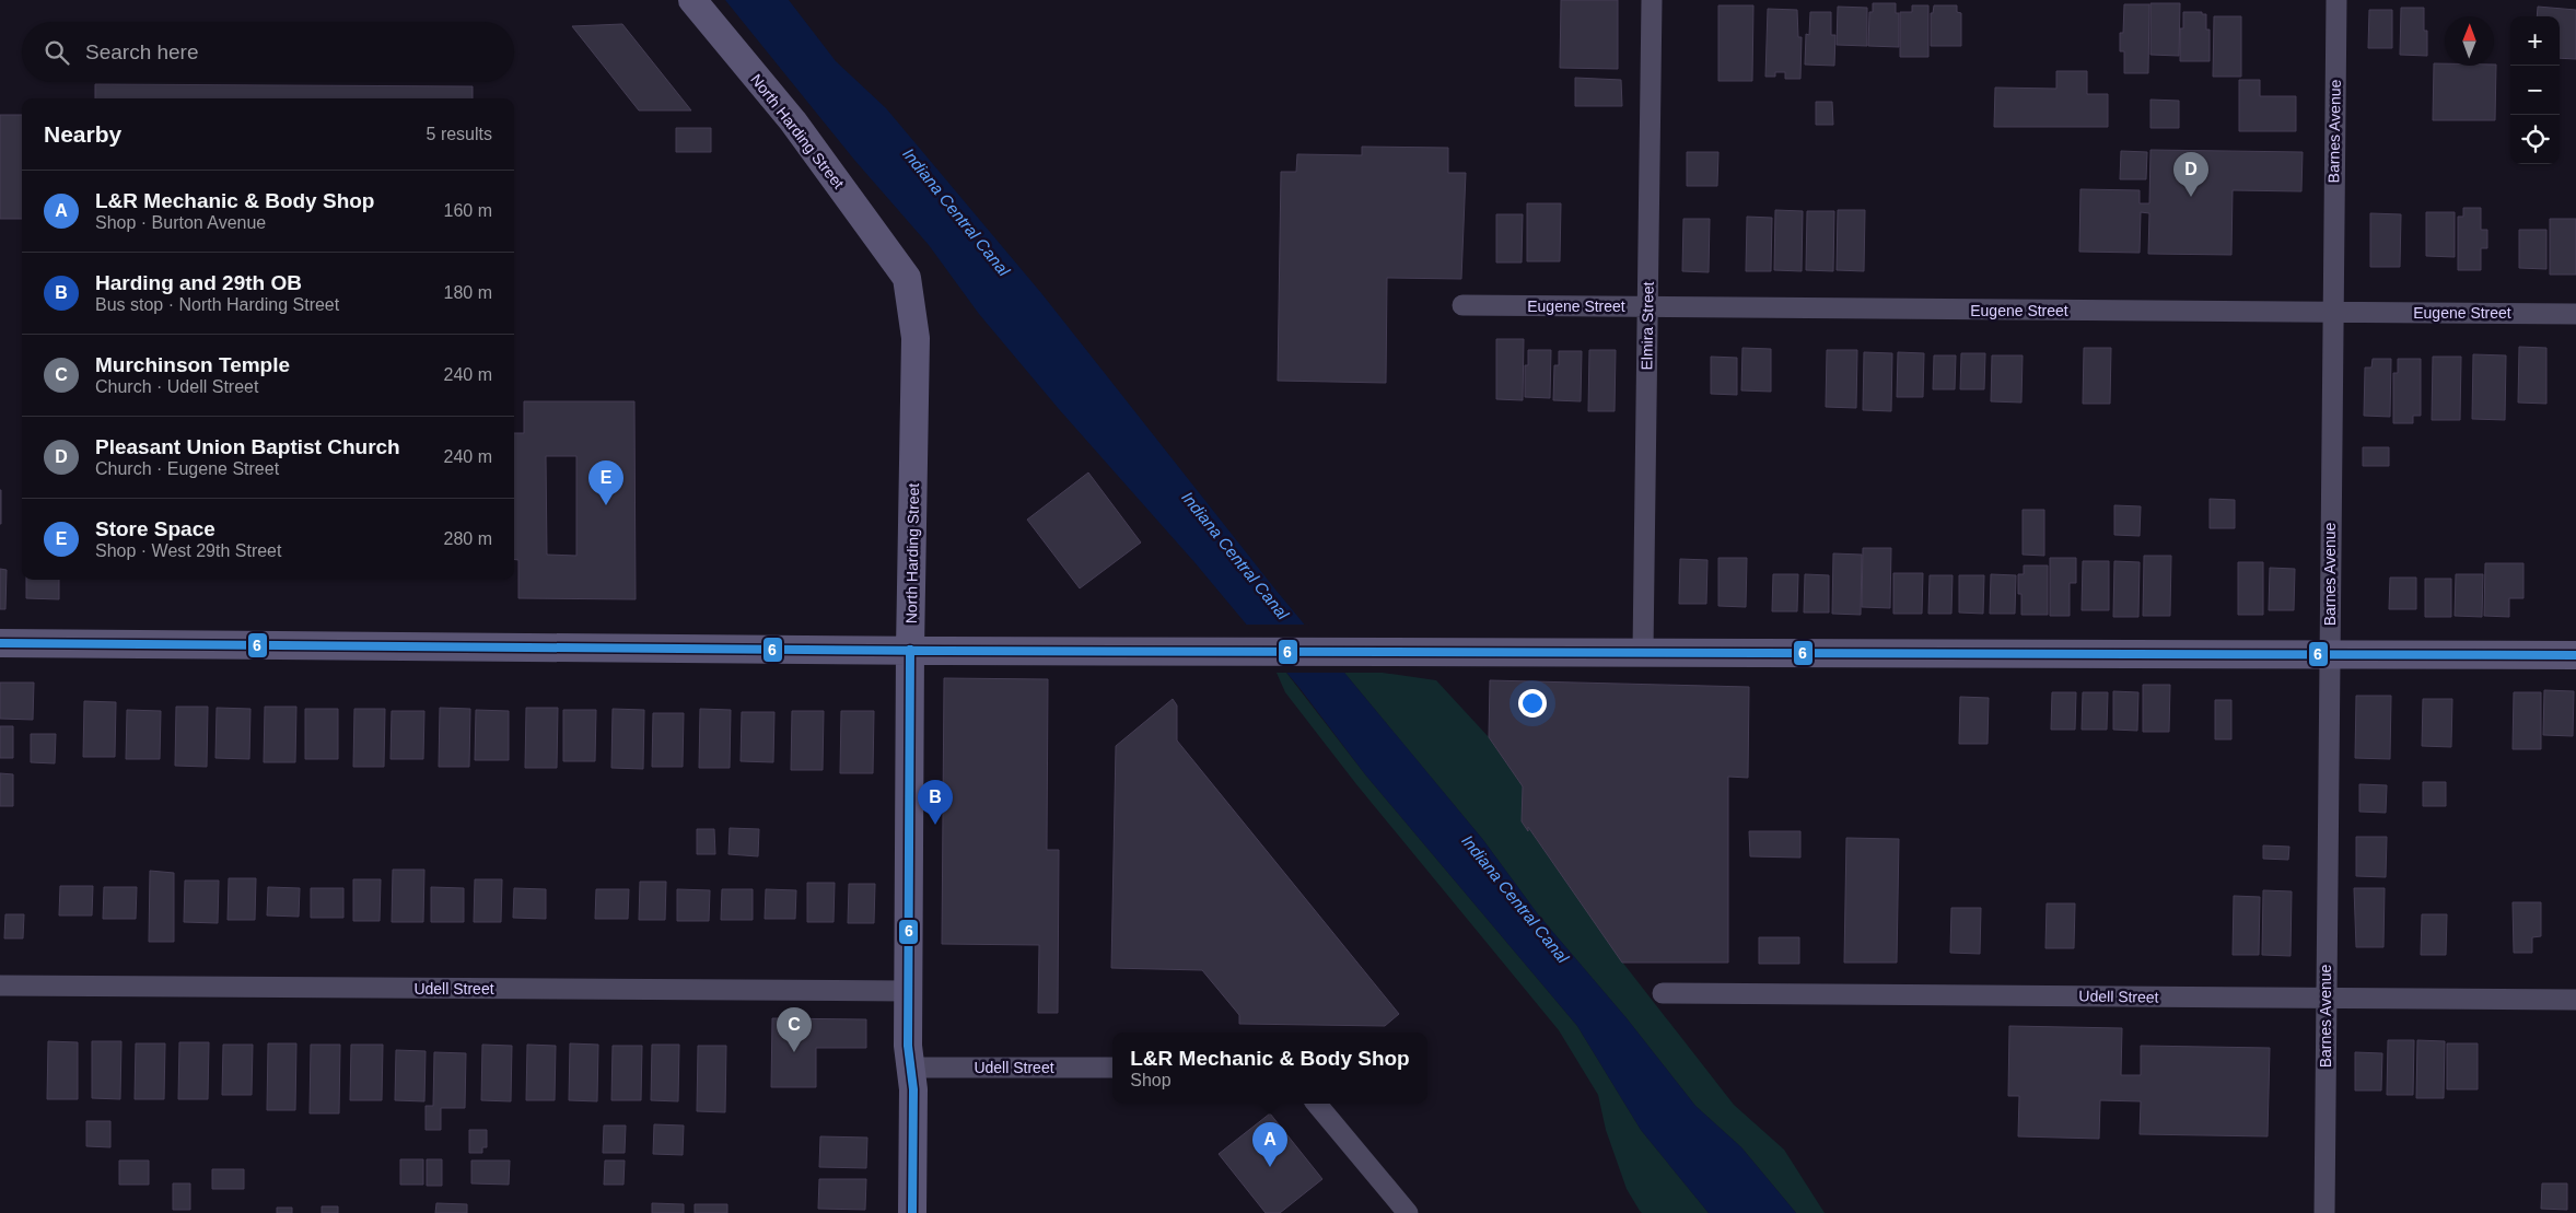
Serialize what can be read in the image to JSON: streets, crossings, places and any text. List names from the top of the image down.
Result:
{
  "streets": {
    "main road": ["North Harding Street"],
    "street": [
      "Barnes Avenue",
      "Eugene Street",
      "Elmira Street",
      "Udell Street"
    ]
  },
  "crossings": [
    ["North Harding Street", "Udell Street"],
    ["Barnes Avenue", "Eugene Street"],
    ["Barnes Avenue", "Udell Street"],
    ["Eugene Street", "Elmira Street"]
  ],
  "water": ["Indiana Central Canal"],
  "lines": ["transit line 6"],
  "north": "top",
  "page": {
    "map_buttons": ["+", "−"],
    "search": "Search here",
    "heading": ["Nearby", "5 results"],
    "pins": [
      "D",
      "E",
      "B",
      "C",
      "A"
    ],
    "list": [
      {
        "mark": "A",
        "name": "L&R Mechanic & Body Shop",
        "note": "Shop · Burton Avenue",
        "value": "160 m"
      },
      {
        "mark": "B",
        "name": "Harding and 29th OB",
        "note": "Bus stop · North Harding Street",
        "value": "180 m"
      },
      {
        "mark": "C",
        "name": "Murchinson Temple",
        "note": "Church · Udell Street",
        "value": "240 m"
      },
      {
        "mark": "D",
        "name": "Pleasant Union Baptist Church",
        "note": "Church · Eugene Street",
        "value": "240 m"
      },
      {
        "mark": "E",
        "name": "Store Space",
        "note": "Shop · West 29th Street",
        "value": "280 m"
      }
    ],
    "popup": ["L&R Mechanic & Body Shop", "Shop"]
  }
}
